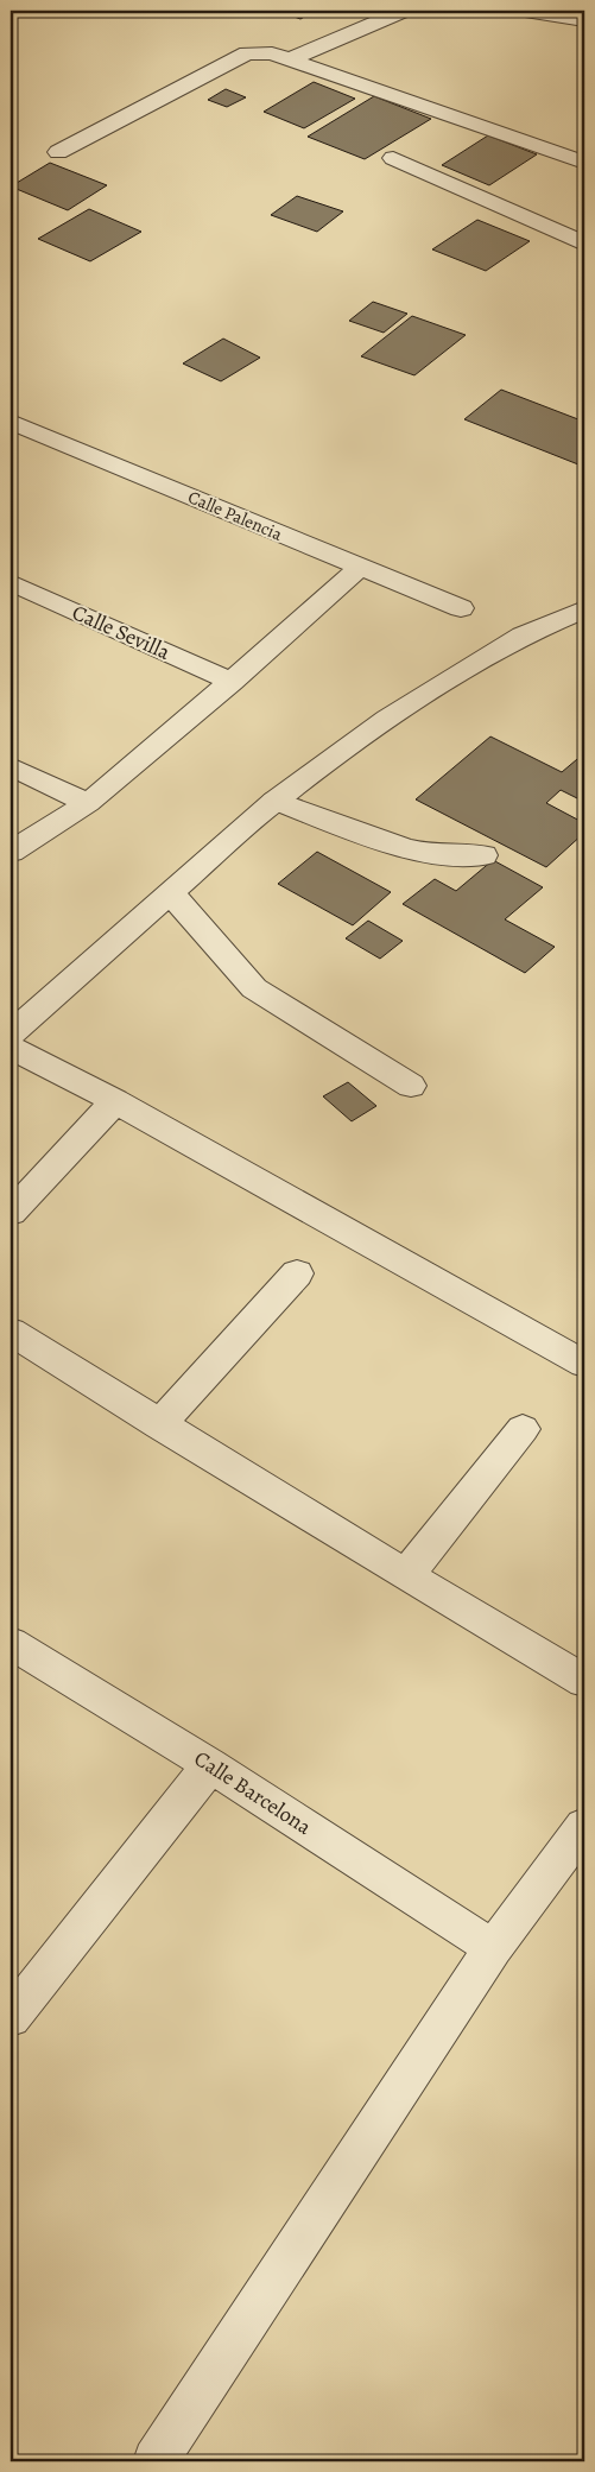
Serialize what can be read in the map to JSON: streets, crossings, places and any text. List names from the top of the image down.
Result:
{
  "streets": {
    "street": ["Calle Palencia", "Calle Sevilla", "Calle Barcelona"]
  }
}
